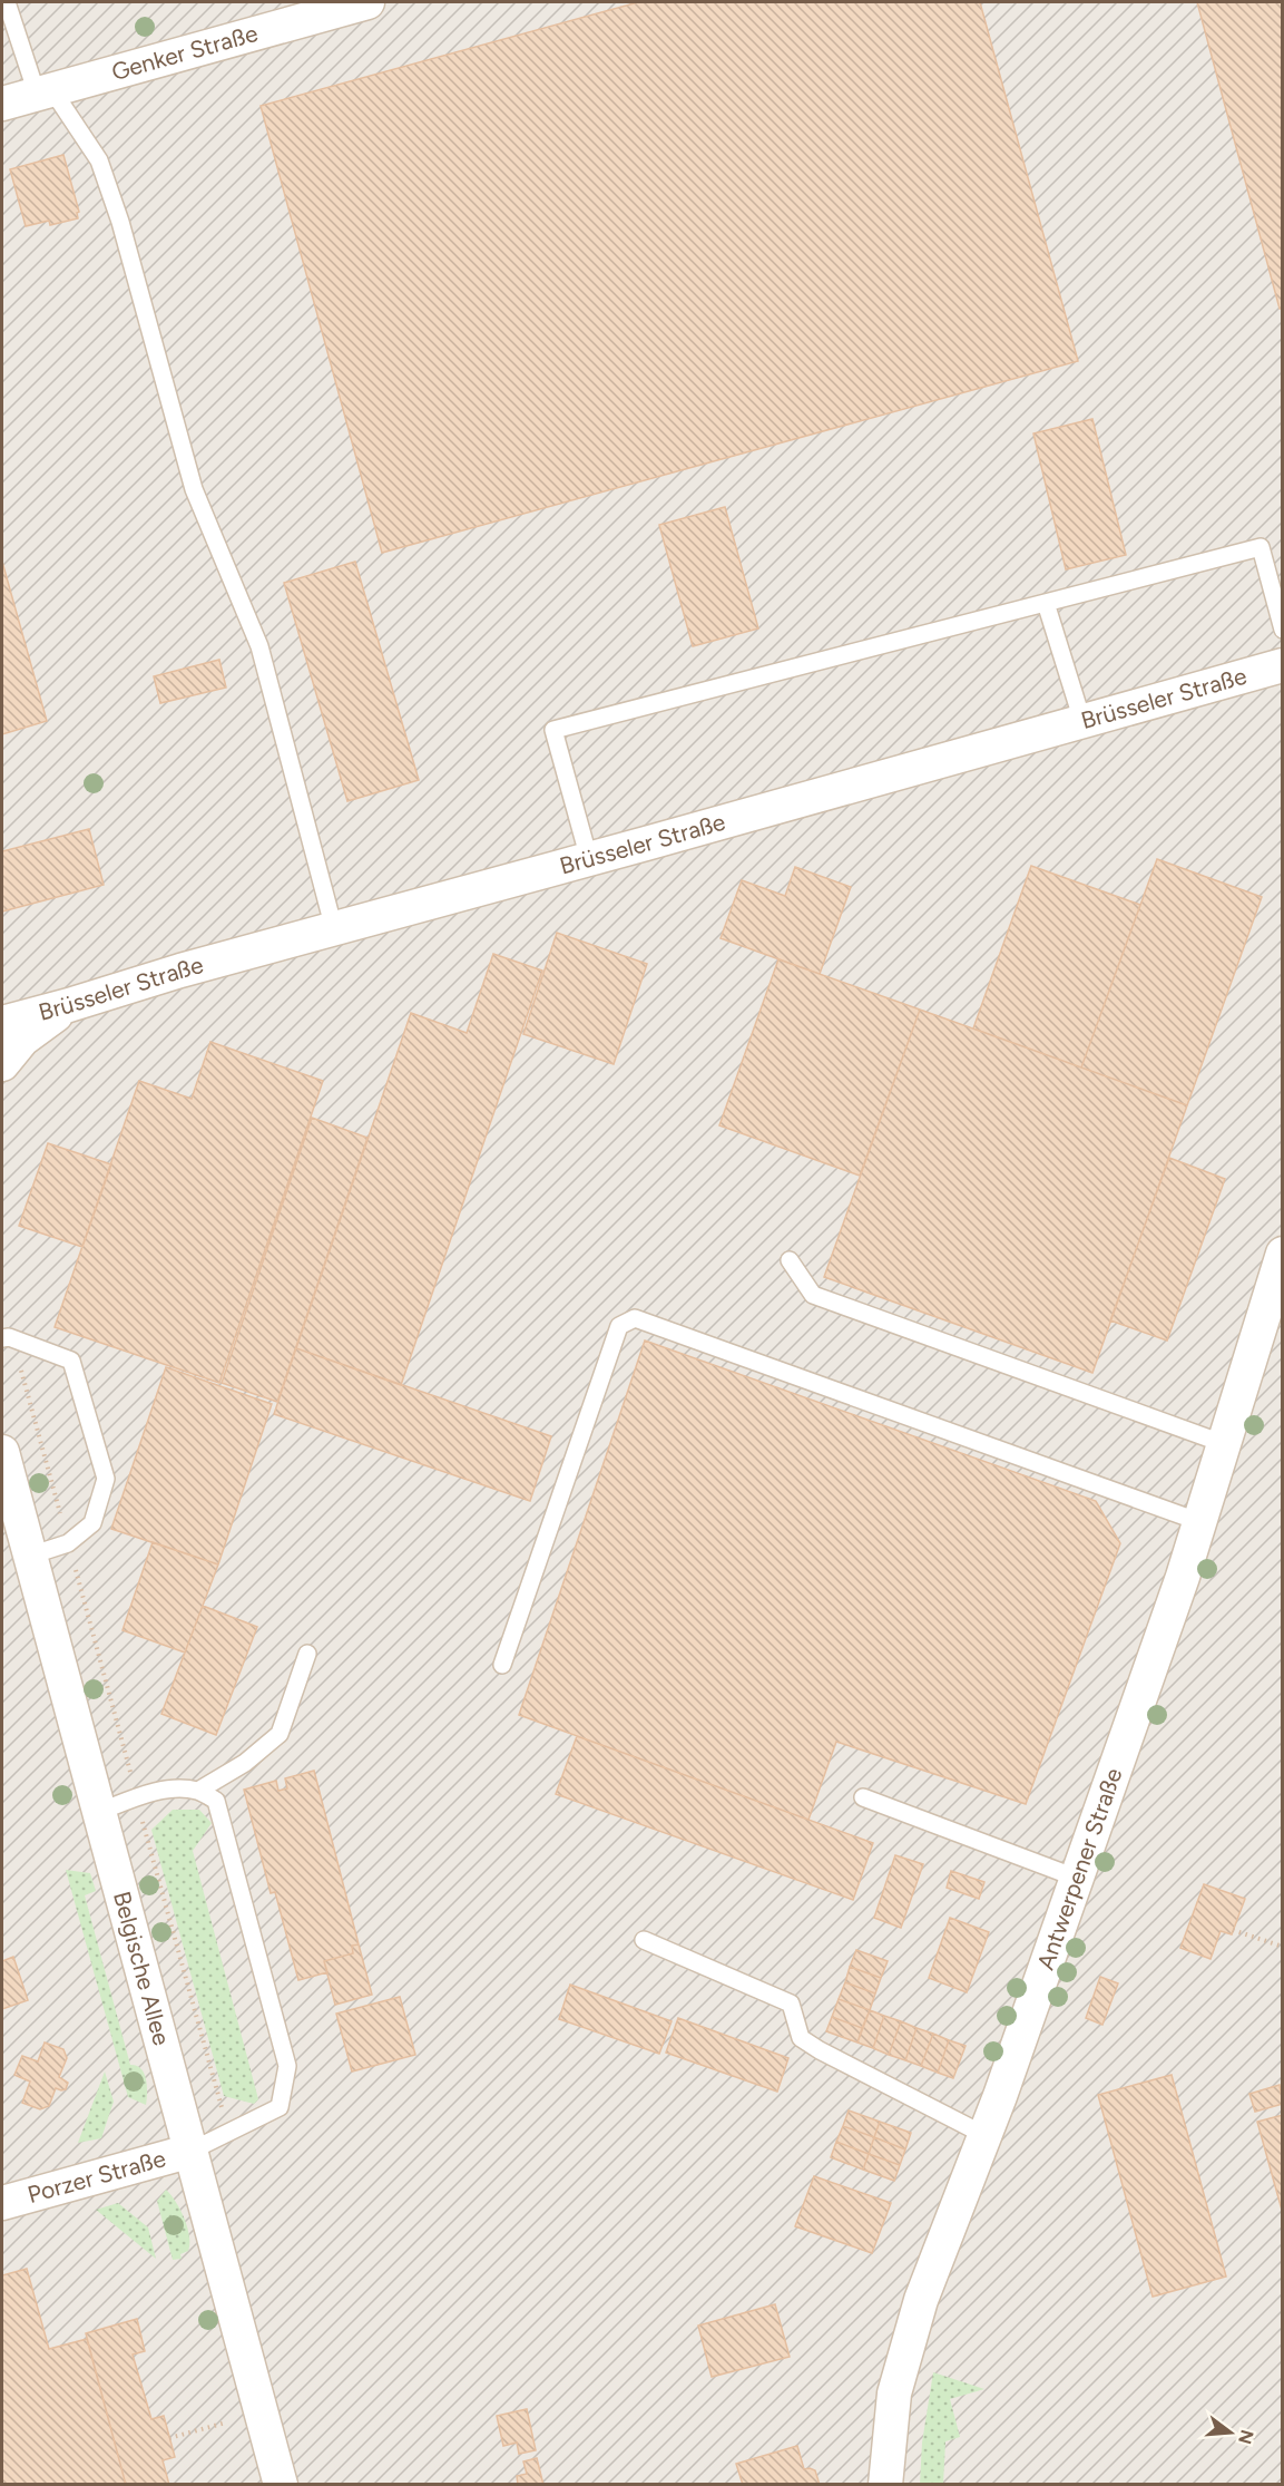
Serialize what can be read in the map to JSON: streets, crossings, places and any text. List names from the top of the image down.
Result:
{
  "streets": {
    "street": [
      "Genker Straße",
      "Brüsseler Straße",
      "Antwerpener Straße",
      "Belgische Allee",
      "Porzer Straße"
    ]
  },
  "crossings": [
    ["Belgische Allee", "Porzer Straße"]
  ],
  "north": "right"
}
